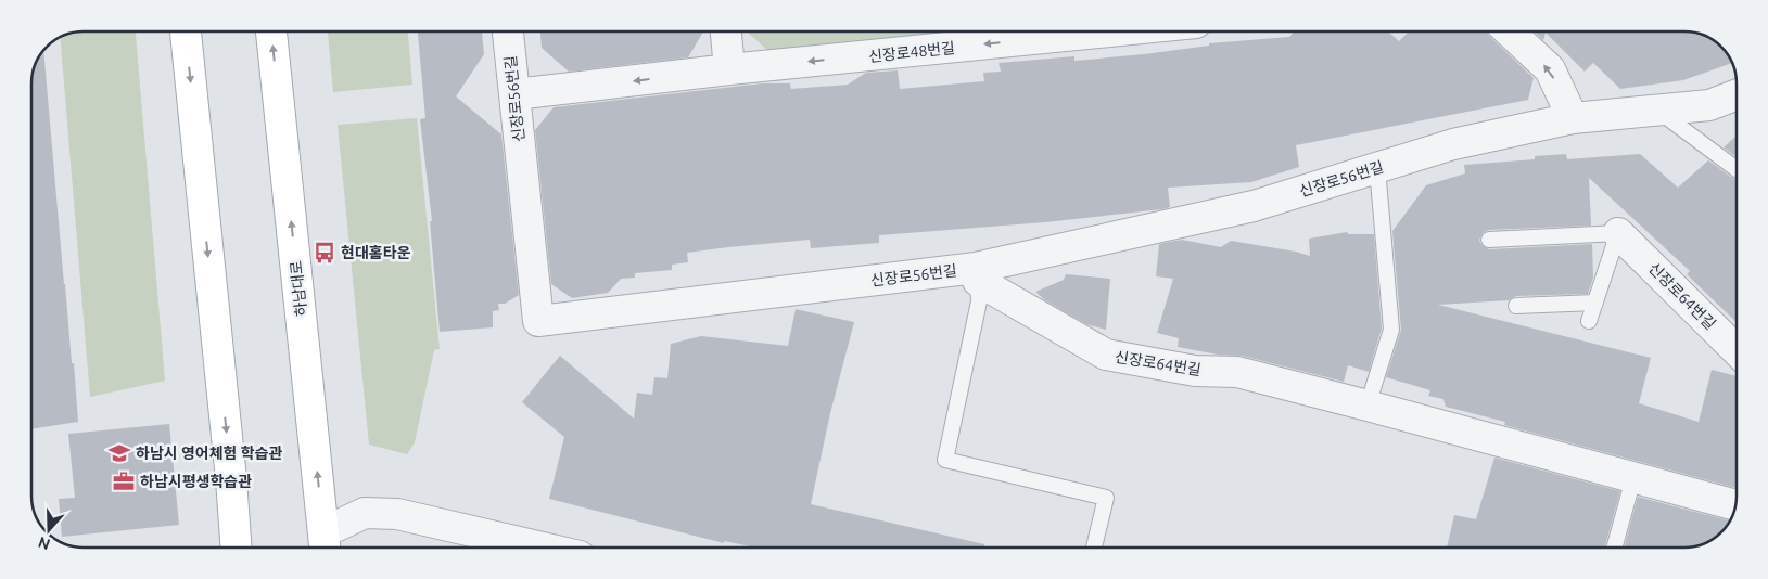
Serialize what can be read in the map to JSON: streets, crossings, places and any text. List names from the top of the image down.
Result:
{
  "streets": {
    "main road": ["하남대로"],
    "street": ["신장로48번길", "신장로56번길", "신장로64번길"]
  },
  "crossings": [
    ["신장로48번길", "신장로56번길"],
    ["신장로56번길", "신장로64번길"]
  ],
  "one_way": ["신장로48번길"],
  "places": {
    "bus stop": ["현대홈타운"],
    "school or university": ["하남시 영어체험 학습관"],
    "office": ["하남시평생학습관"]
  },
  "north": "bottom"
}
